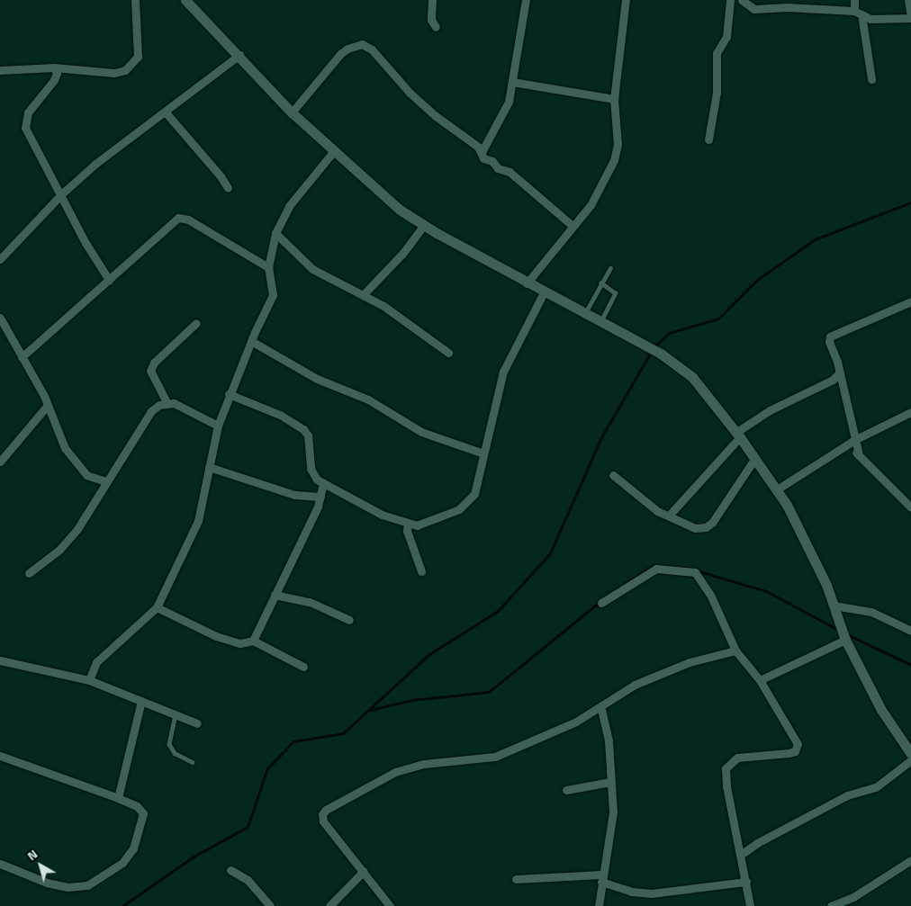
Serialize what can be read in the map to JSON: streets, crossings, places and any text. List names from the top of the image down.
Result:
{
  "north": "top left"
}
